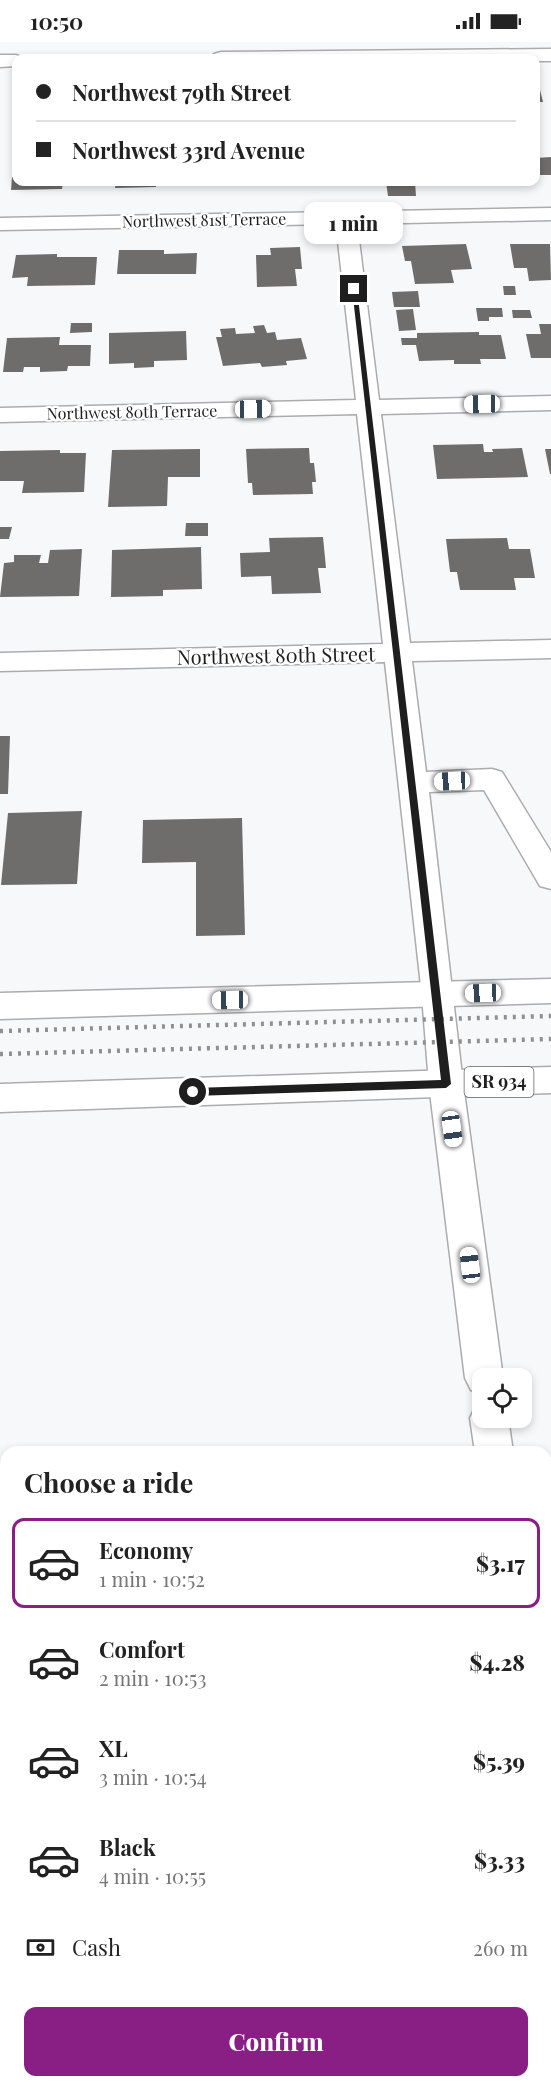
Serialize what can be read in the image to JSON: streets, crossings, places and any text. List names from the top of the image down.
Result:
{
  "streets": {
    "street": [
      "Northwest 81st Terrace",
      "Northwest 80th Terrace",
      "Northwest 80th Street",
      "SR 934"
    ]
  },
  "page": {
    "status": "10:50",
    "banner": ["Northwest 79th Street", "Northwest 33rd Avenue"],
    "bubble": "1 min",
    "heading": "Choose a ride",
    "list": [
      {
        "name": "Economy",
        "note": "1 min · 10:52",
        "value": "$3.17"
      },
      {
        "name": "Comfort",
        "note": "2 min · 10:53",
        "value": "$4.28"
      },
      {
        "name": "XL",
        "note": "3 min · 10:54",
        "value": "$5.39"
      },
      {
        "name": "Black",
        "note": "4 min · 10:55",
        "value": "$3.33"
      }
    ],
    "pay": ["Cash", "260 m"],
    "buttons": "Confirm"
  }
}
